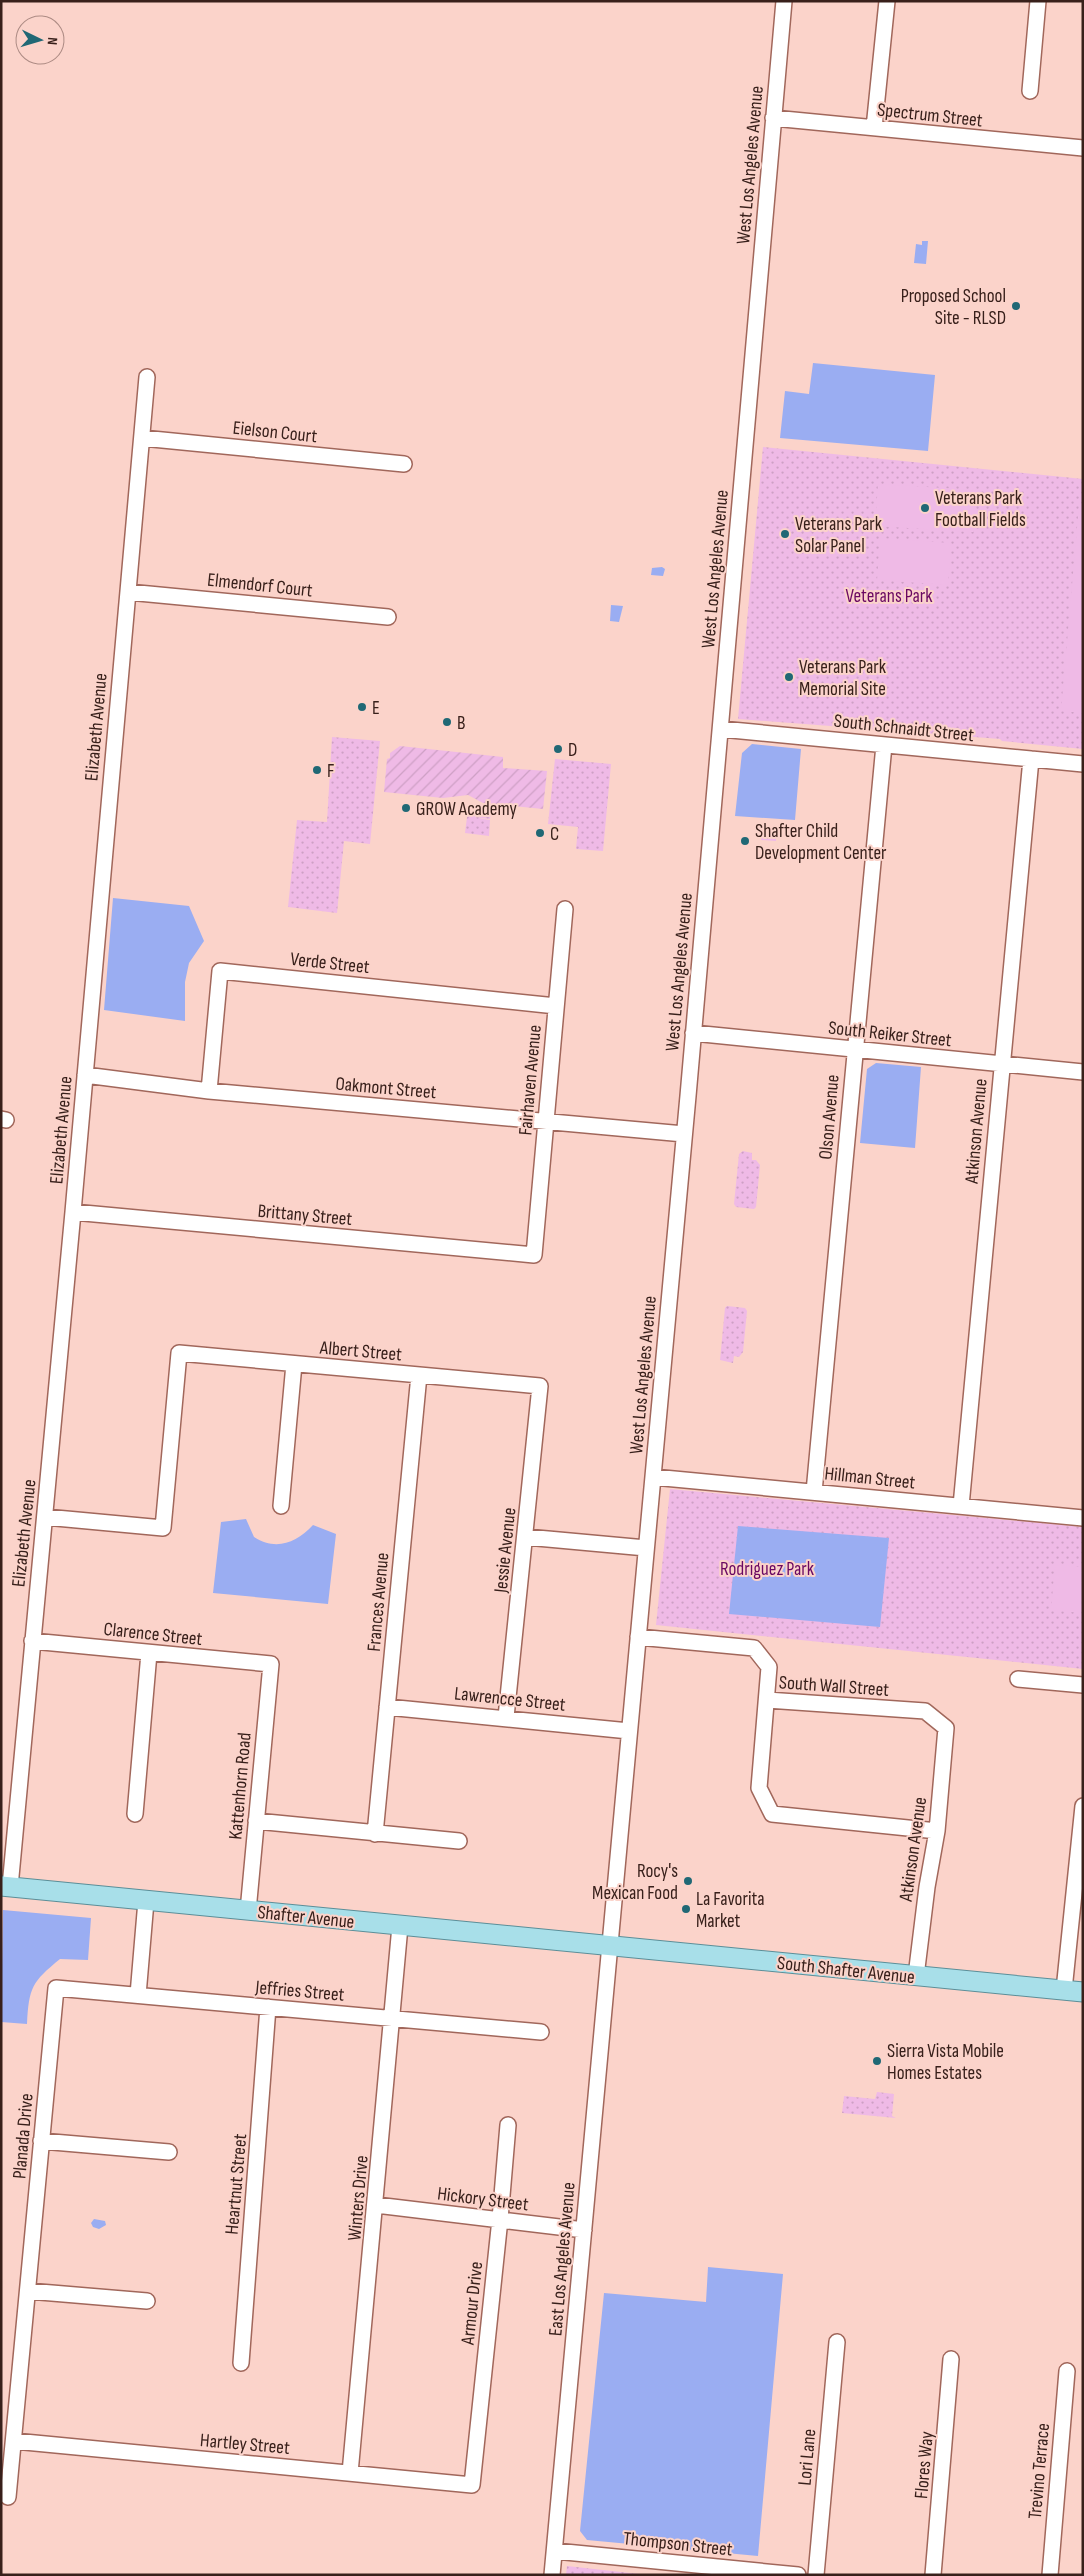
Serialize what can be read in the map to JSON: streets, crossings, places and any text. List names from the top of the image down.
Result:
{
  "streets": {
    "main road": ["Shafter Avenue", "South Shafter Avenue"],
    "street": [
      "Spectrum Street",
      "West Los Angeles Avenue",
      "Eielson Court",
      "Elmendorf Court",
      "Elizabeth Avenue",
      "South Schnaidt Street",
      "Verde Street",
      "South Reiker Street",
      "Fairhaven Avenue",
      "Oakmont Street",
      "Olson Avenue",
      "Atkinson Avenue",
      "Brittany Street",
      "Albert Street",
      "Hillman Street",
      "Jessie Avenue",
      "Frances Avenue",
      "Clarence Street",
      "South Wall Street",
      "Lawrencce Street",
      "Kattenhorn Road",
      "Jeffries Street",
      "Planada Drive",
      "Heartnut Street",
      "Winters Drive",
      "Hickory Street",
      "East Los Angeles Avenue",
      "Armour Drive",
      "Hartley Street",
      "Lori Lane",
      "Flores Way",
      "Trevino Terrace",
      "Thompson Street"
    ]
  },
  "crossings": [
    ["Spectrum Street", "West Los Angeles Avenue"],
    ["West Los Angeles Avenue", "South Schnaidt Street"],
    ["West Los Angeles Avenue", "South Reiker Street"],
    ["West Los Angeles Avenue", "Oakmont Street"],
    ["West Los Angeles Avenue", "Hillman Street"],
    ["West Los Angeles Avenue", "South Wall Street"],
    ["West Los Angeles Avenue", "Lawrencce Street"],
    ["West Los Angeles Avenue", "Shafter Avenue"],
    ["West Los Angeles Avenue", "South Shafter Avenue"],
    ["West Los Angeles Avenue", "East Los Angeles Avenue"],
    ["Eielson Court", "Elizabeth Avenue"],
    ["Elmendorf Court", "Elizabeth Avenue"],
    ["Elizabeth Avenue", "Oakmont Street"],
    ["Elizabeth Avenue", "Brittany Street"],
    ["Elizabeth Avenue", "Albert Street"],
    ["Elizabeth Avenue", "Clarence Street"],
    ["Elizabeth Avenue", "Shafter Avenue"],
    ["South Schnaidt Street", "Olson Avenue"],
    ["South Schnaidt Street", "Atkinson Avenue"],
    ["Verde Street", "Fairhaven Avenue"],
    ["Verde Street", "Oakmont Street"],
    ["South Reiker Street", "Olson Avenue"],
    ["South Reiker Street", "Atkinson Avenue"],
    ["Fairhaven Avenue", "Oakmont Street"],
    ["Fairhaven Avenue", "Brittany Street"],
    ["Olson Avenue", "Hillman Street"],
    ["Atkinson Avenue", "Hillman Street"],
    ["Atkinson Avenue", "South Wall Street"],
    ["Atkinson Avenue", "South Shafter Avenue"],
    ["Albert Street", "Jessie Avenue"],
    ["Albert Street", "Frances Avenue"],
    ["Jessie Avenue", "Lawrencce Street"],
    ["Frances Avenue", "Lawrencce Street"],
    ["Clarence Street", "Kattenhorn Road"],
    ["Kattenhorn Road", "Shafter Avenue"],
    ["Shafter Avenue", "South Shafter Avenue"],
    ["Shafter Avenue", "Winters Drive"],
    ["Shafter Avenue", "East Los Angeles Avenue"],
    ["South Shafter Avenue", "East Los Angeles Avenue"],
    ["Jeffries Street", "Planada Drive"],
    ["Jeffries Street", "Heartnut Street"],
    ["Jeffries Street", "Winters Drive"],
    ["Planada Drive", "Hartley Street"],
    ["Winters Drive", "Hickory Street"],
    ["Winters Drive", "Hartley Street"],
    ["Hickory Street", "East Los Angeles Avenue"],
    ["Hickory Street", "Armour Drive"],
    ["East Los Angeles Avenue", "Thompson Street"],
    ["Armour Drive", "Hartley Street"]
  ],
  "parks": ["Veterans Park", "Rodriguez Park"],
  "places": [
    "Proposed School Site - RLSD",
    "Veterans Park Football Fields",
    "Veterans Park Solar Panel",
    "Veterans Park Memorial Site",
    "E",
    "B",
    "D",
    "F",
    "GROW Academy",
    "C",
    "Shafter Child Development Center",
    "Rocy's Mexican Food",
    "La Favorita Market",
    "Sierra Vista Mobile Homes Estates"
  ],
  "north": "right"
}
